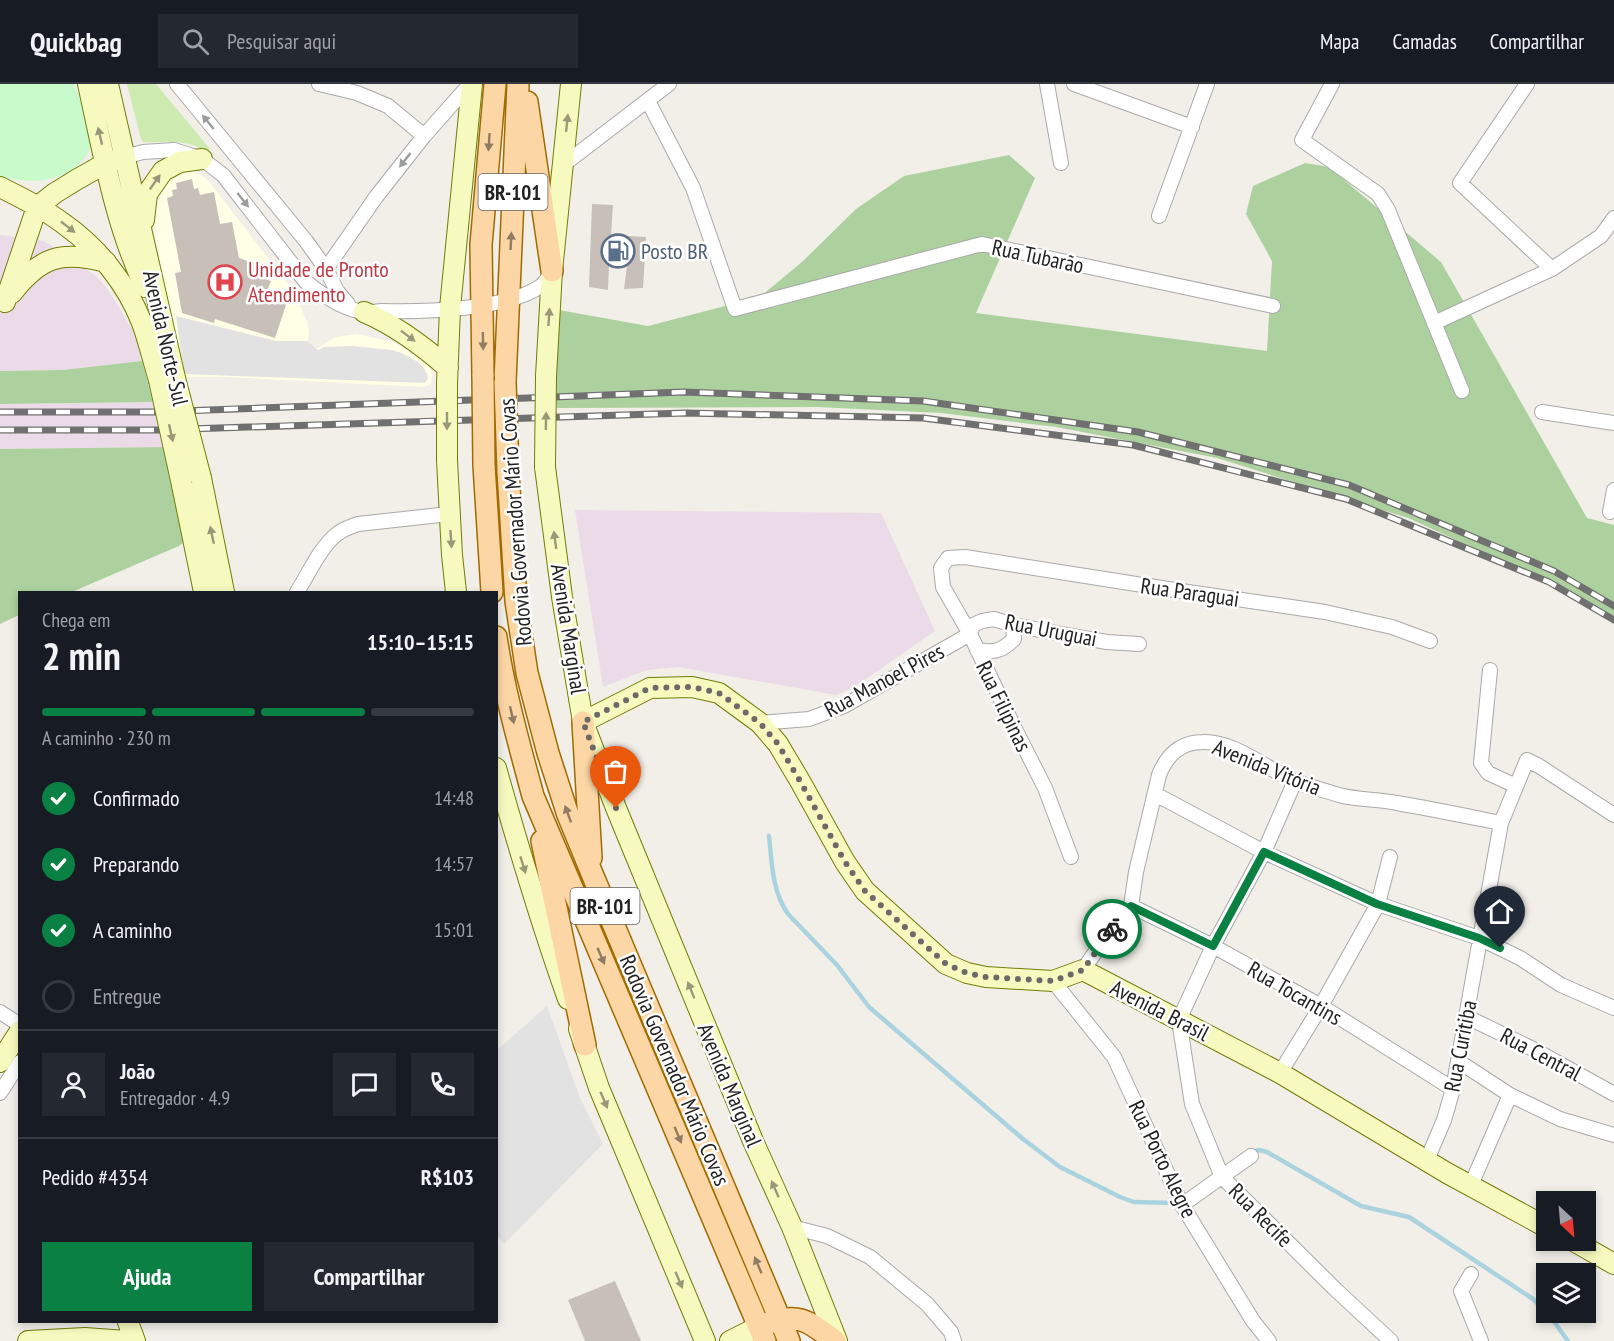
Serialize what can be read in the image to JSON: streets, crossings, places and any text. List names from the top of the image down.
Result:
{
  "streets": {
    "main road": ["BR-101", "Rodovia Governador Mário Covas"],
    "street": [
      "Rua Tubarão",
      "Avenida Norte-Sul",
      "Rua Paraguai",
      "Avenida Marginal",
      "Rua Uruguai",
      "Rua Manoel Pires",
      "Rua Filipinas",
      "Avenida Vitória",
      "Rua Tocantins",
      "Avenida Brasil",
      "Rua Curitiba",
      "Rua Central",
      "Rua Porto Alegre",
      "Rua Recife"
    ]
  },
  "crossings": [
    ["Rua Paraguai", "Rua Filipinas"],
    ["Avenida Marginal", "Avenida Brasil"],
    ["Rua Uruguai", "Rua Manoel Pires"],
    ["Rua Uruguai", "Rua Filipinas"],
    ["Rua Manoel Pires", "Rua Filipinas"],
    ["Rua Manoel Pires", "Avenida Brasil"],
    ["Avenida Vitória", "Rua Tocantins"],
    ["Avenida Vitória", "Rua Curitiba"],
    ["Rua Tocantins", "Rua Curitiba"],
    ["Avenida Brasil", "Rua Curitiba"],
    ["Avenida Brasil", "Rua Porto Alegre"],
    ["Avenida Brasil", "Rua Recife"],
    ["Rua Curitiba", "Rua Central"]
  ],
  "places": {
    "fuel station": ["Posto BR"],
    "hospital": ["Unidade de Pronto Atendimento"]
  },
  "north": "bottom right",
  "page": {
    "header": "Quickbag",
    "search": "Pesquisar aqui",
    "nav": ["Mapa", "Camadas", "Compartilhar"],
    "heading": ["2 min", "Chega em", "15:10–15:15"],
    "panel": [
      "João",
      "Entregador · 4.9",
      "Pedido #4354",
      "R$103"
    ],
    "bar": "A caminho · 230 m",
    "list": [
      ["Confirmado", "14:48"],
      ["Preparando", "14:57"],
      ["A caminho", "15:01"],
      "Entregue"
    ],
    "buttons": ["Ajuda", "Compartilhar"]
  }
}
